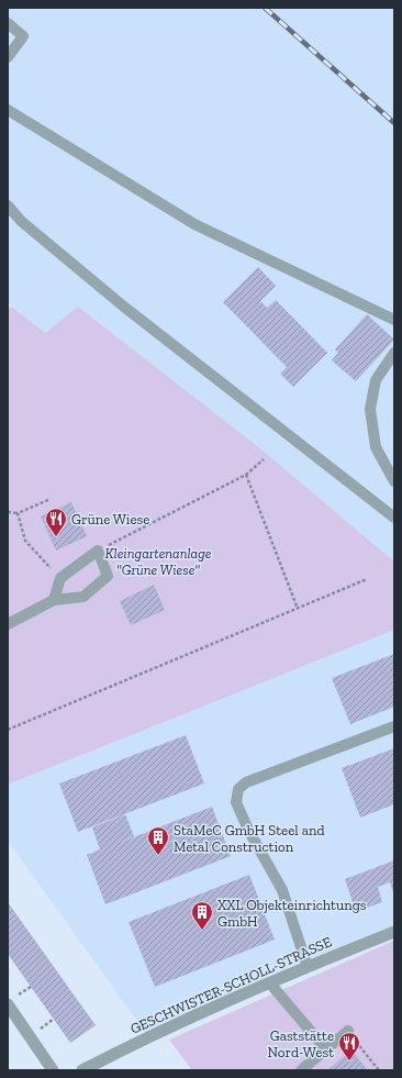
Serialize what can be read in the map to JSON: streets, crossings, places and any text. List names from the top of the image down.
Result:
{
  "streets": {
    "street": ["GESCHWISTER-SCHOLL-STRASSE"]
  },
  "parks": ["Kleingartenanlage \"Grüne Wiese\""],
  "places": {
    "restaurant": ["Grüne Wiese", "Gaststätte Nord-West"],
    "building": ["StaMeC GmbH Steel and Metal Construction", "XXL Objekteinrichtungs GmbH"]
  }
}
